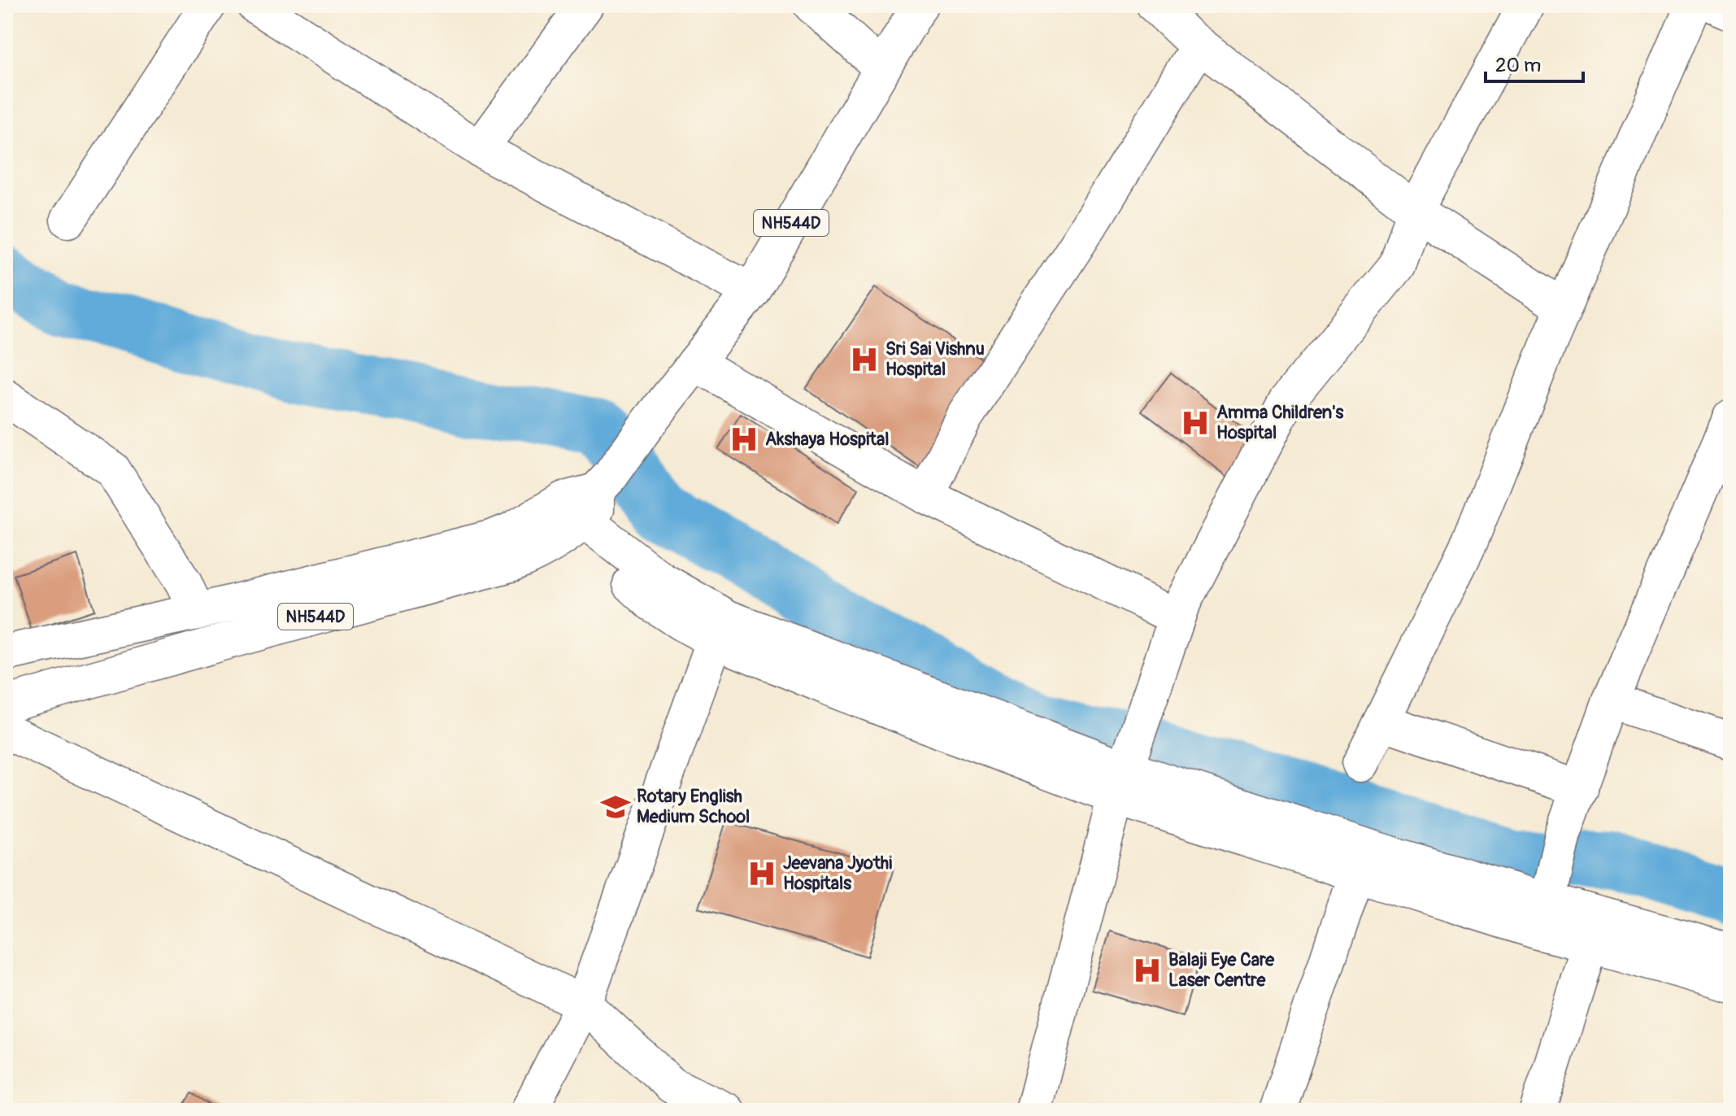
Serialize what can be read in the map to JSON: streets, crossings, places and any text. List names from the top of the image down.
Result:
{
  "streets": {
    "main road": ["NH544D"]
  },
  "places": {
    "hospital": [
      "Sri Sai Vishnu Hospital",
      "Amma Children's Hospital",
      "Akshaya Hospital",
      "Jeevana Jyothi Hospitals",
      "Balaji Eye Care Laser Centre"
    ],
    "school or university": ["Rotary English Medium School"]
  },
  "scale_bar": "20 m"
}
